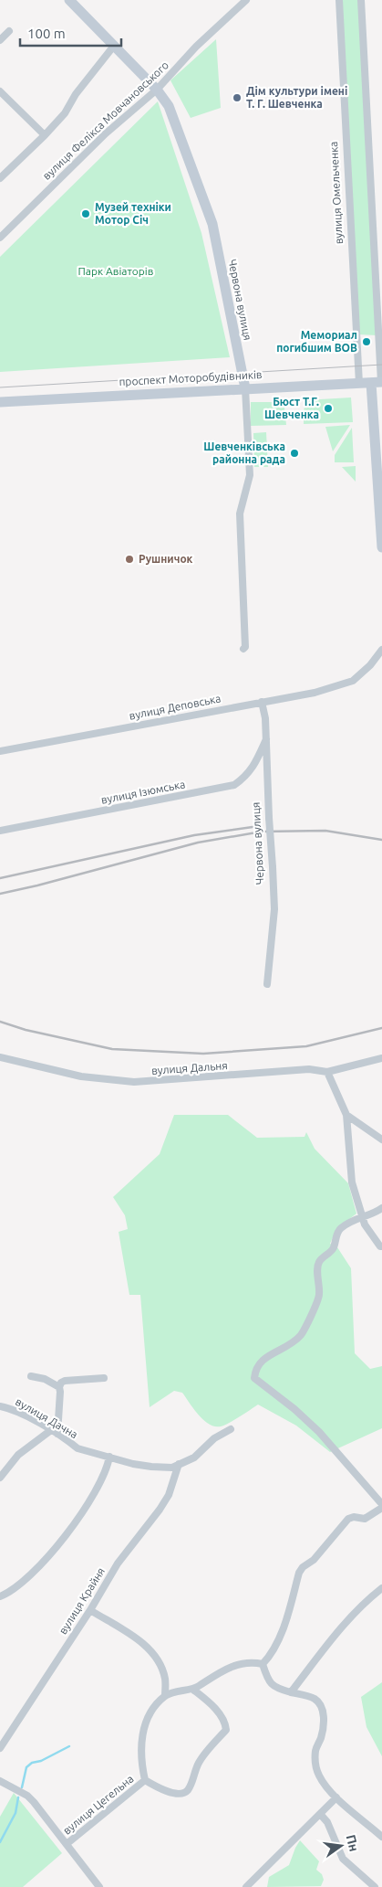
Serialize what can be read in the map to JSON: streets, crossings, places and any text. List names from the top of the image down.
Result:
{
  "streets": {
    "main road": ["Червона вулиця", "проспект Моторобудівників"],
    "street": [
      "вулиця Фелікса Мовчановського",
      "вулиця Омельченка",
      "вулиця Деповська",
      "вулиця Ізюмська",
      "вулиця Дальня",
      "вулиця Дачна",
      "вулиця Крайня",
      "вулиця Цегельна"
    ]
  },
  "crossings": [
    ["вулиця Фелікса Мовчановського", "Червона вулиця"],
    ["вулиця Омельченка", "проспект Моторобудівників"],
    ["Червона вулиця", "проспект Моторобудівників"],
    ["Червона вулиця", "вулиця Деповська"],
    ["Червона вулиця", "вулиця Ізюмська"]
  ],
  "parks": ["Парк Авіаторів"],
  "places": [
    "Дім культури імені Т. Г. Шевченка",
    "Музей техніки Мотор Січ",
    "Мемориал погибшим ВОВ",
    "Бюст Т.Г. Шевченка",
    "Шевченківська районна рада",
    "Рушничок"
  ],
  "scale_bar": "100 m",
  "north": "right"
}
